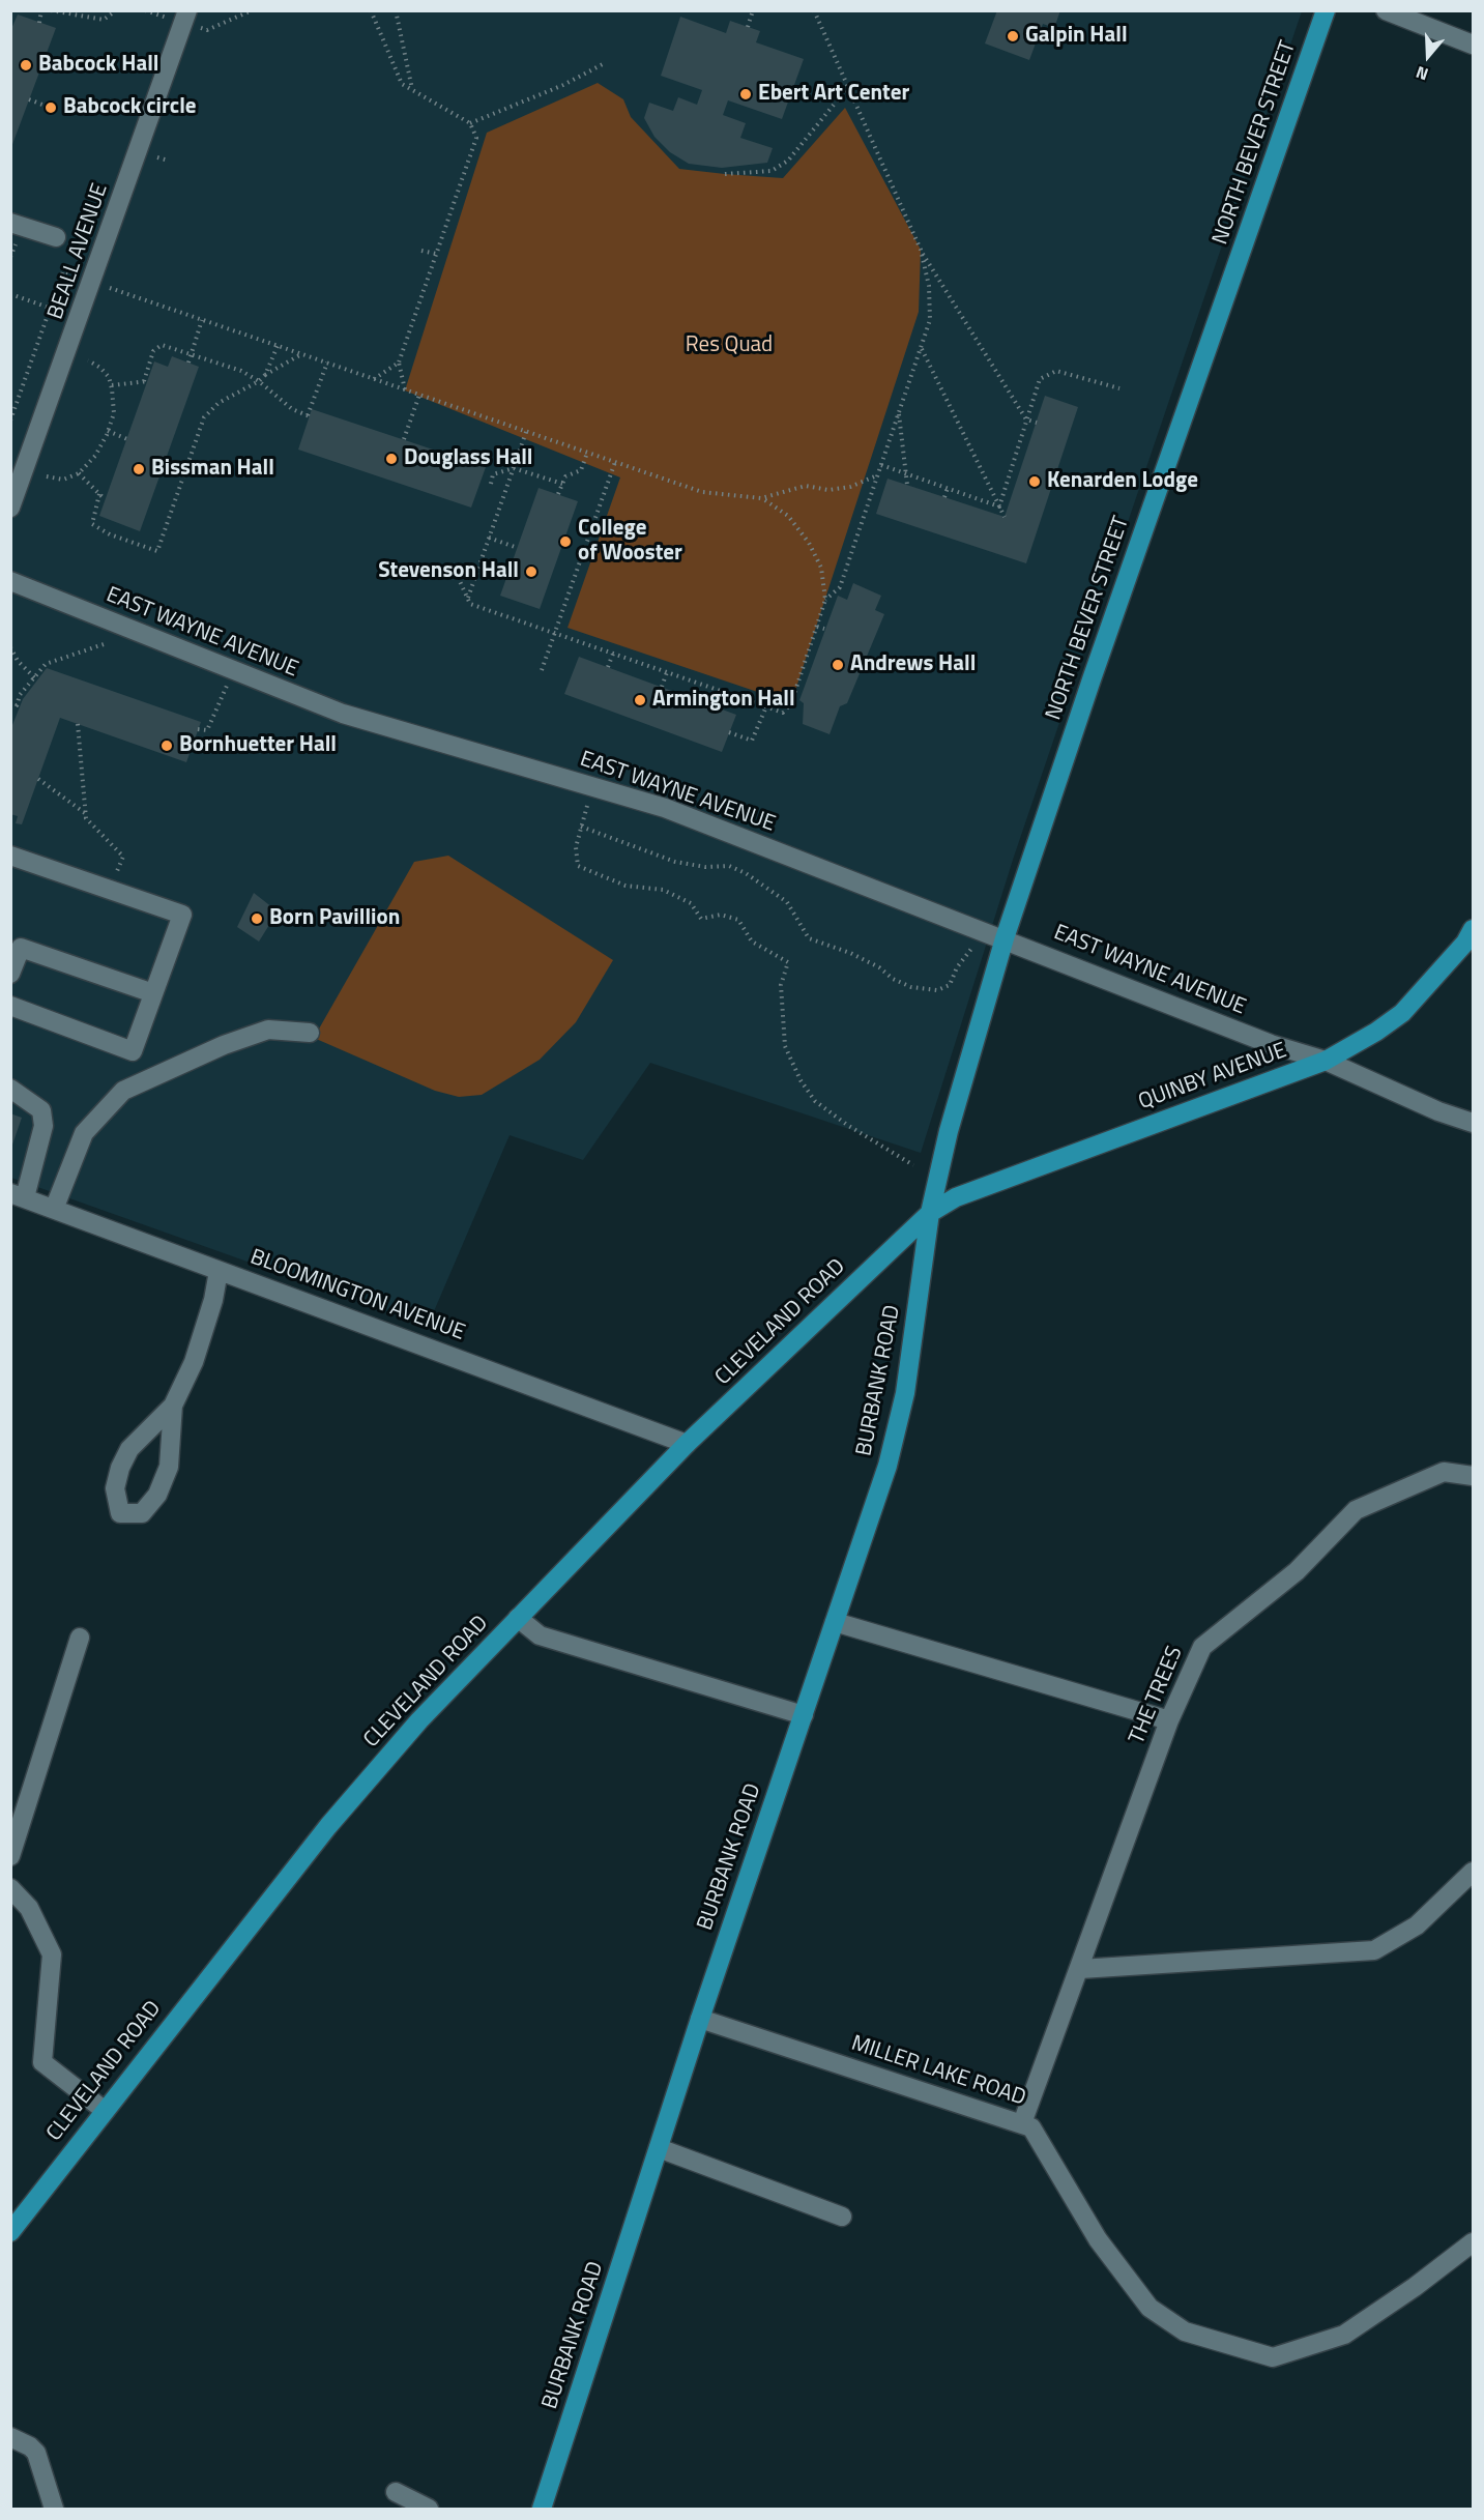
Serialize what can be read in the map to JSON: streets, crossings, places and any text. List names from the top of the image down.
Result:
{
  "streets": {
    "main road": [
      "NORTH BEVER STREET",
      "QUINBY AVENUE",
      "CLEVELAND ROAD",
      "BURBANK ROAD"
    ],
    "street": [
      "BEALL AVENUE",
      "EAST WAYNE AVENUE",
      "BLOOMINGTON AVENUE",
      "THE TREES",
      "MILLER LAKE ROAD"
    ]
  },
  "crossings": [
    ["NORTH BEVER STREET", "EAST WAYNE AVENUE"],
    ["NORTH BEVER STREET", "QUINBY AVENUE"],
    ["NORTH BEVER STREET", "CLEVELAND ROAD"],
    ["NORTH BEVER STREET", "BURBANK ROAD"],
    ["EAST WAYNE AVENUE", "QUINBY AVENUE"],
    ["QUINBY AVENUE", "CLEVELAND ROAD"],
    ["QUINBY AVENUE", "BURBANK ROAD"],
    ["BLOOMINGTON AVENUE", "CLEVELAND ROAD"],
    ["CLEVELAND ROAD", "BURBANK ROAD"],
    ["BURBANK ROAD", "MILLER LAKE ROAD"],
    ["THE TREES", "MILLER LAKE ROAD"]
  ],
  "parks": ["Res Quad"],
  "places": [
    "Galpin Hall",
    "Babcock Hall",
    "Ebert Art Center",
    "Babcock circle",
    "Douglass Hall",
    "Bissman Hall",
    "Kenarden Lodge",
    "College of Wooster",
    "Stevenson Hall",
    "Andrews Hall",
    "Armington Hall",
    "Bornhuetter Hall",
    "Born Pavillion"
  ],
  "north": "bottom"
}
